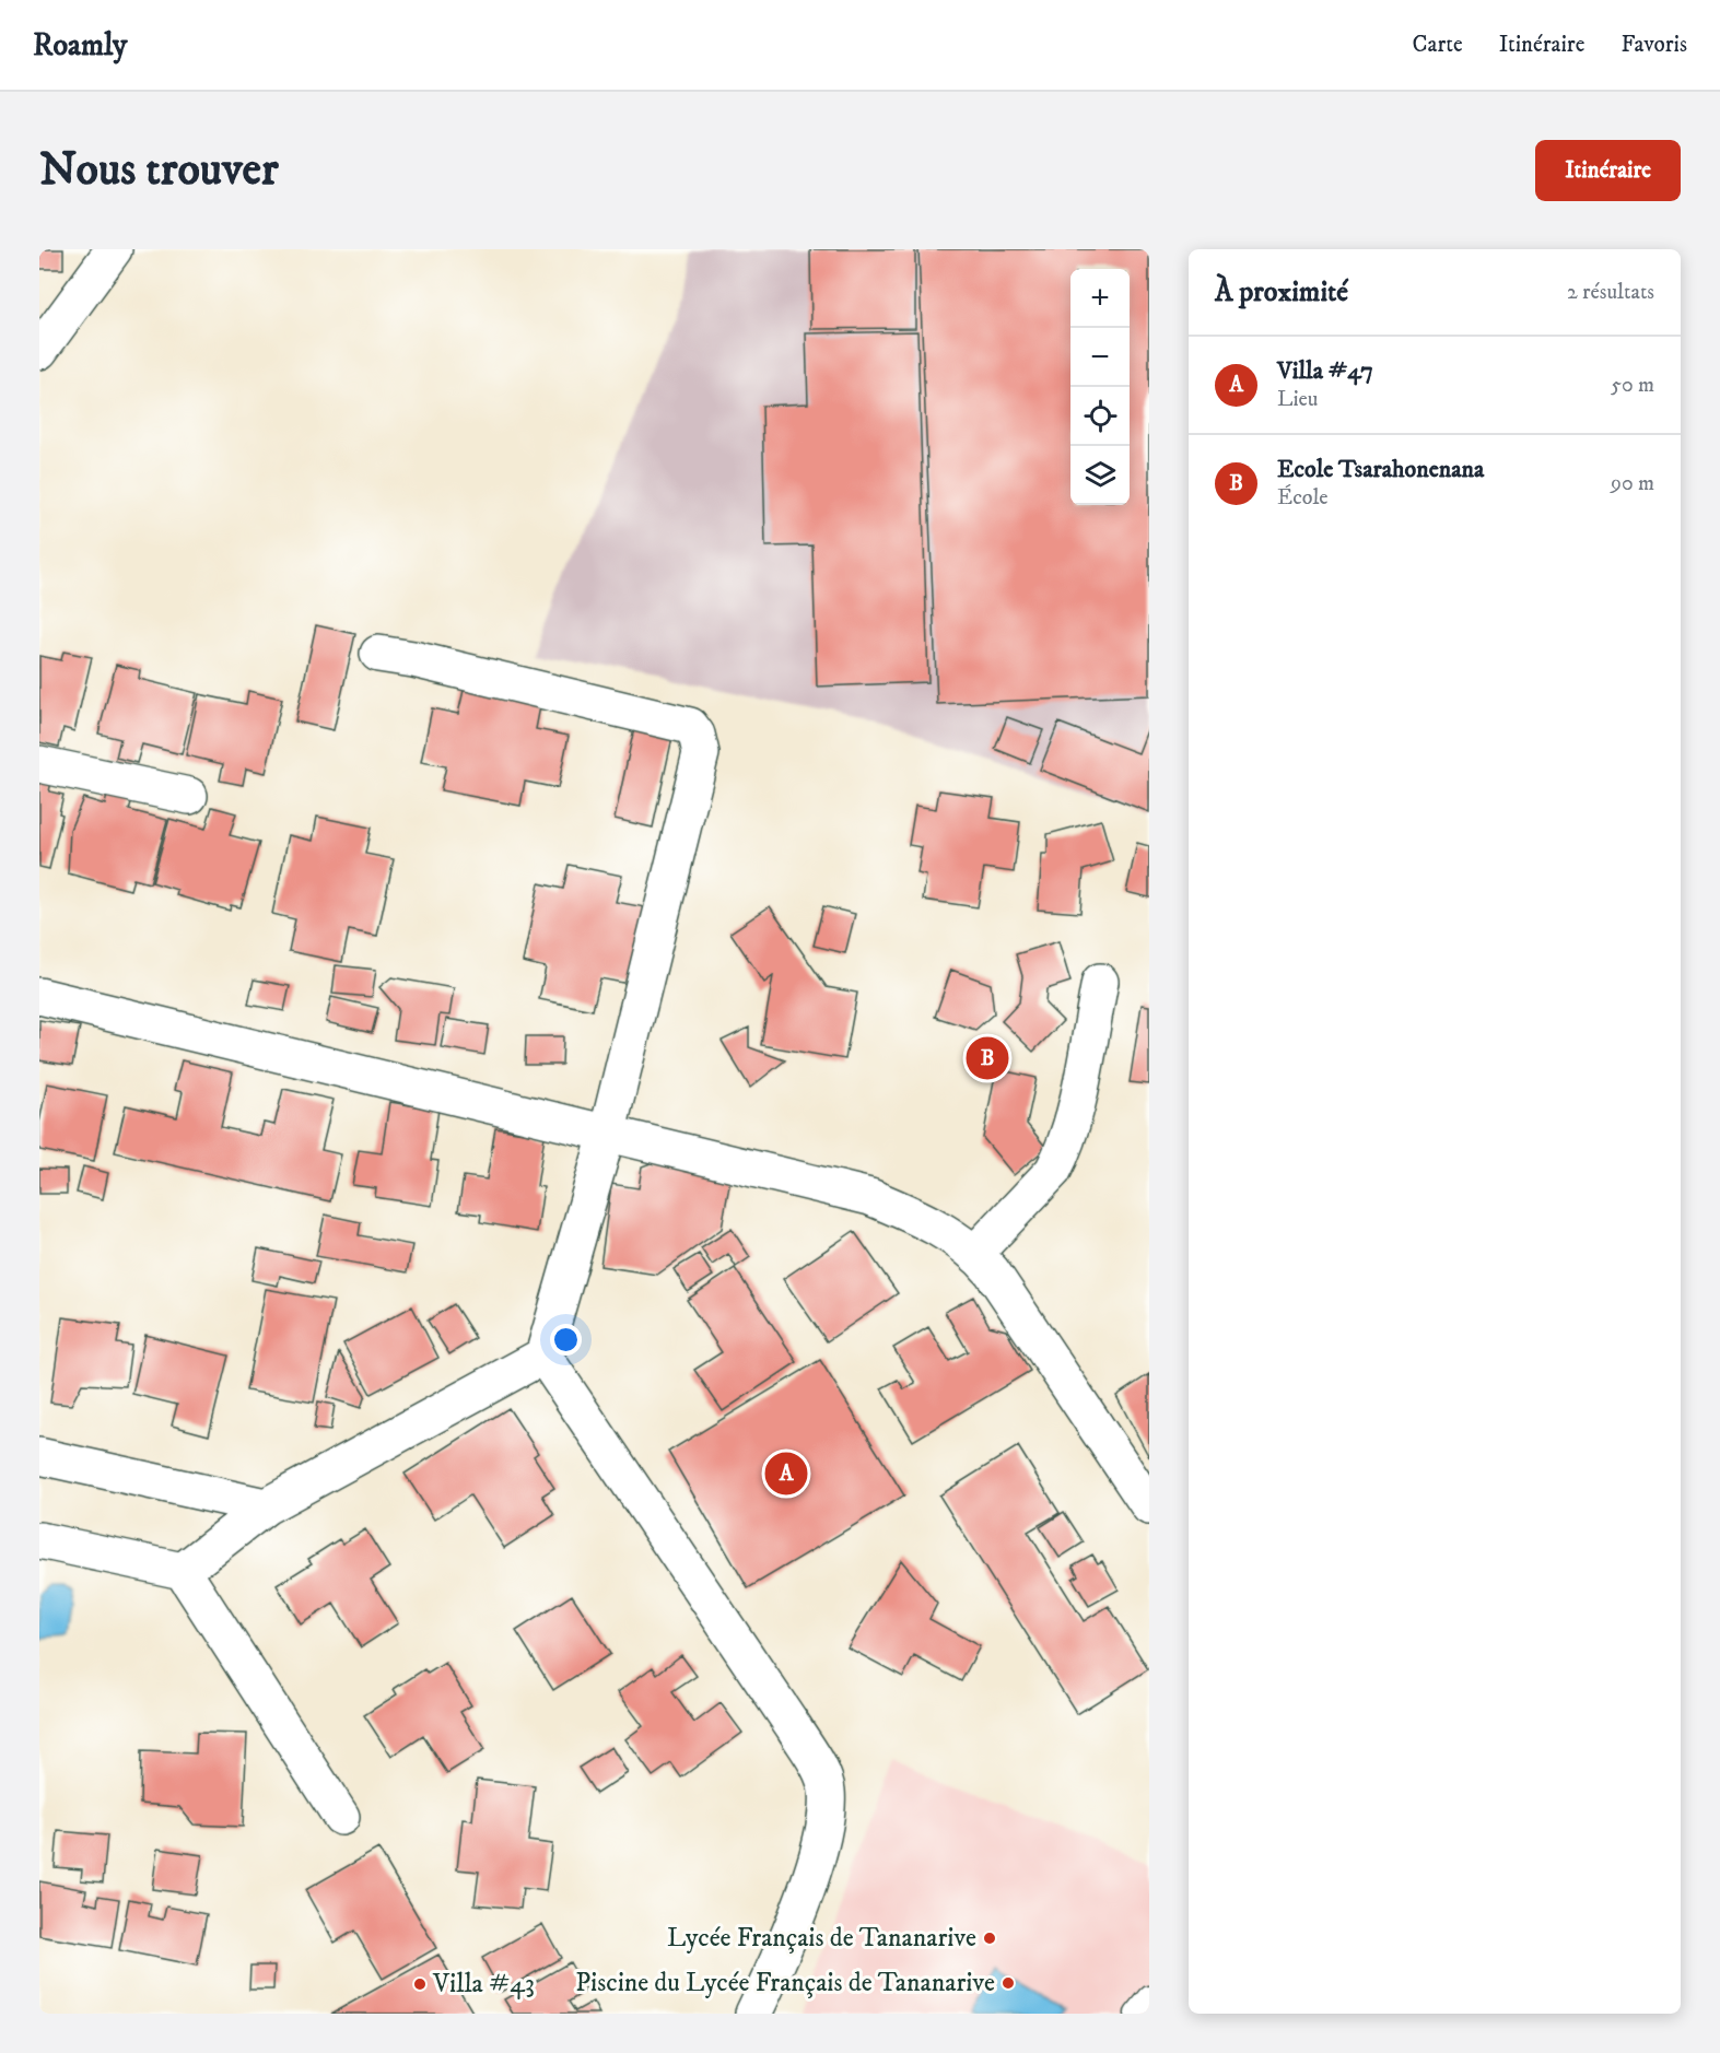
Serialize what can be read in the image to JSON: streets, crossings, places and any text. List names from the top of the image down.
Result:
{
  "places": ["Lycée Français de Tananarive", "Piscine du Lycée Français de Tananarive", "Villa #43"],
  "page": {
    "header": "Roamly",
    "nav": ["Carte", "Itinéraire", "Favoris"],
    "buttons": "Itinéraire",
    "title": "Nous trouver",
    "heading": ["À proximité", "2 résultats"],
    "map_buttons": ["+", "−"],
    "list": [
      {
        "mark": "A",
        "name": "Villa #47",
        "note": "Lieu",
        "value": "50 m"
      },
      {
        "mark": "B",
        "name": "Ecole Tsarahonenana",
        "note": "École",
        "value": "90 m"
      }
    ],
    "pins": ["B", "A"]
  }
}
